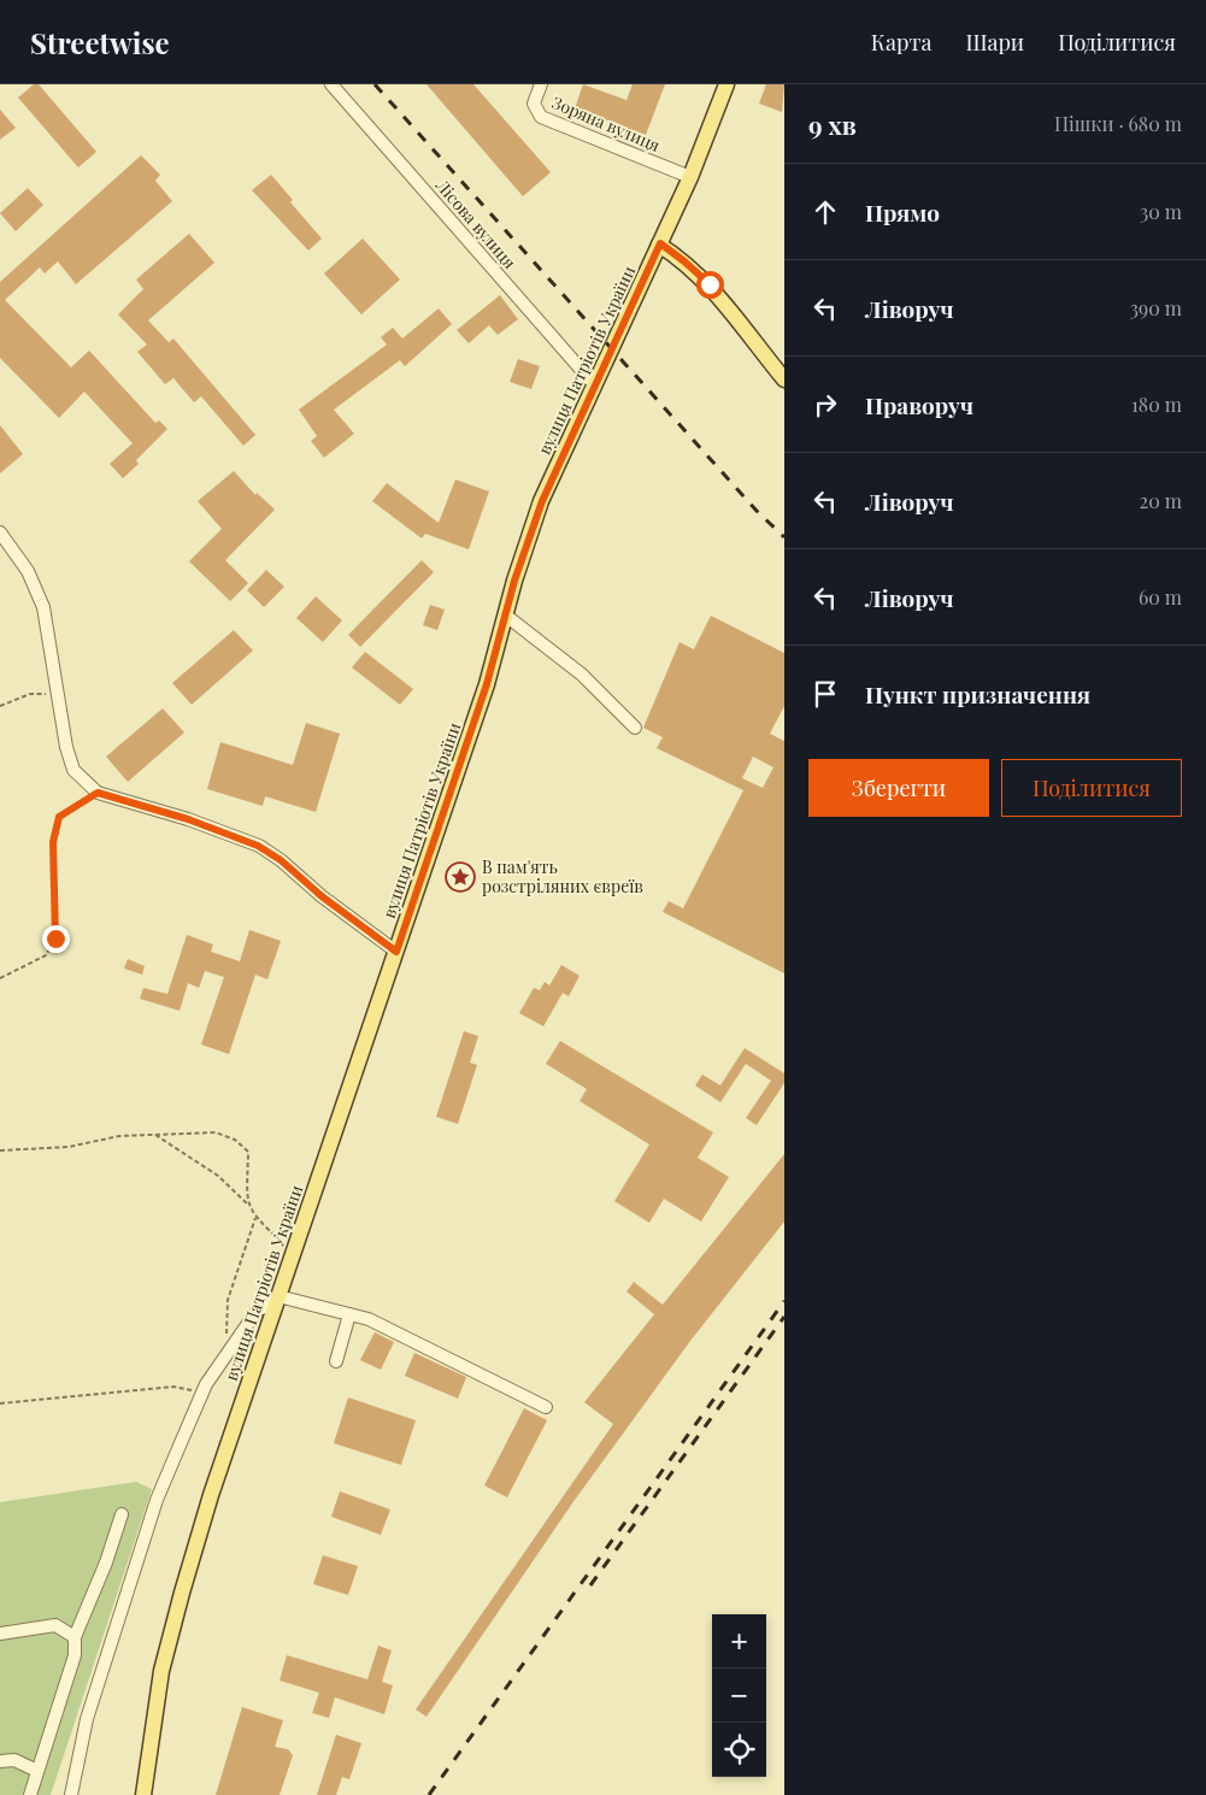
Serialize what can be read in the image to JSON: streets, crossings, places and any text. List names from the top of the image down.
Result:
{
  "streets": {
    "main road": ["вулиця Патріотів України"],
    "street": ["Зоряна вулиця", "Лісова вулиця"]
  },
  "crossings": [
    ["Зоряна вулиця", "вулиця Патріотів України"],
    ["Лісова вулиця", "вулиця Патріотів України"]
  ],
  "places": {
    "place": ["В пам'ять розстріляних євреїв"]
  },
  "page": {
    "header": "Streetwise",
    "nav": ["Карта", "Шари", "Поділитися"],
    "heading": ["9 хв", "Пішки · 680 m"],
    "list": [
      ["Прямо", "30 m"],
      ["Ліворуч", "390 m"],
      ["Праворуч", "180 m"],
      ["Ліворуч", "20 m"],
      ["Ліворуч", "60 m"],
      "Пункт призначення"
    ],
    "buttons": ["Зберегти", "Поділитися"],
    "map_buttons": ["+", "−"]
  }
}
